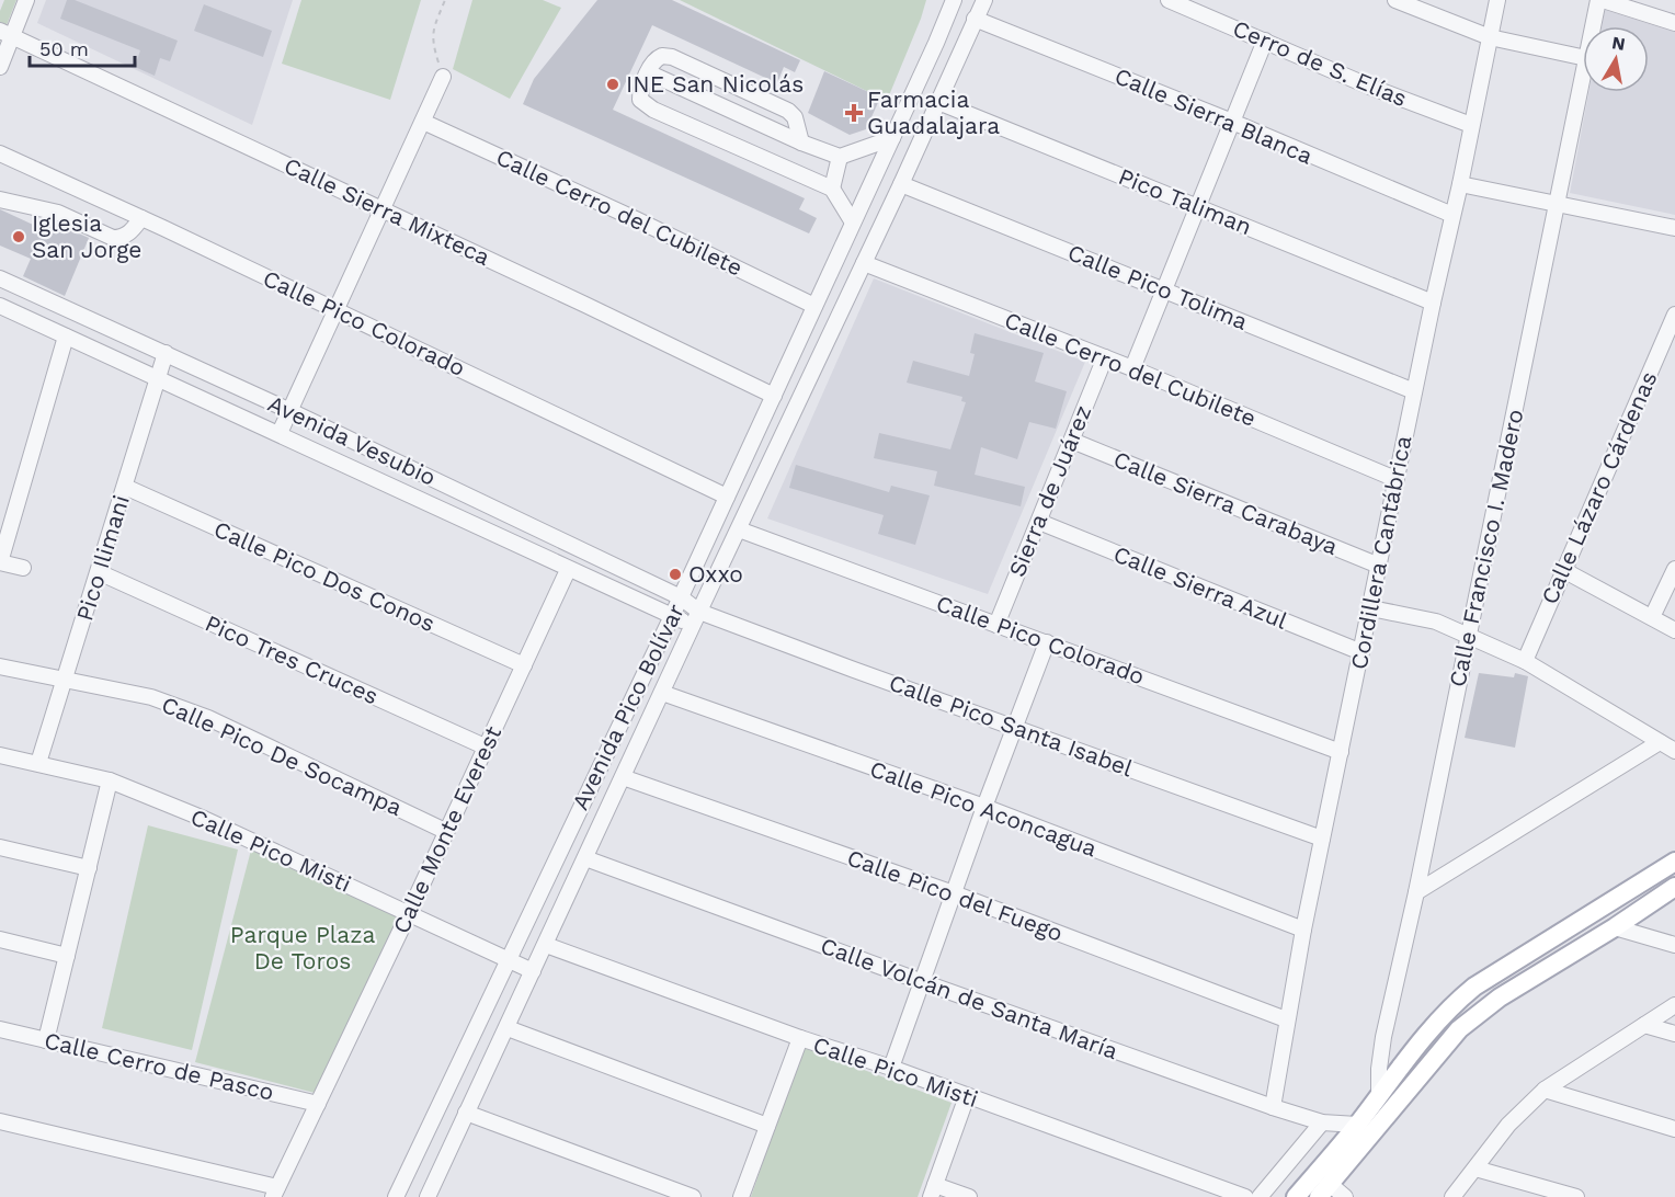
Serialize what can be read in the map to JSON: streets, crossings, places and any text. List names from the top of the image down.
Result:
{
  "streets": {
    "street": [
      "Cerro de S. Elías",
      "Calle Sierra Blanca",
      "Pico Taliman",
      "Calle Sierra Mixteca",
      "Calle Cerro del Cubilete",
      "Calle Pico Tolima",
      "Calle Pico Colorado",
      "Avenida Vesubio",
      "Calle Lázaro Cárdenas",
      "Sierra de Juárez",
      "Calle Sierra Carabaya",
      "Calle Francisco I. Madero",
      "Cordillera Cantábrica",
      "Pico Ilimani",
      "Calle Pico Dos Conos",
      "Calle Sierra Azul",
      "Pico Tres Cruces",
      "Avenida Pico Bolívar",
      "Calle Pico Santa Isabel",
      "Calle Pico De Socampa",
      "Calle Pico Aconcagua",
      "Calle Monte Everest",
      "Calle Pico Misti",
      "Calle Pico del Fuego",
      "Calle Volcán de Santa María",
      "Calle Cerro de Pasco"
    ]
  },
  "crossings": [
    ["Cerro de S. Elías", "Cordillera Cantábrica"],
    ["Calle Sierra Blanca", "Cordillera Cantábrica"],
    ["Calle Sierra Blanca", "Avenida Pico Bolívar"],
    ["Pico Taliman", "Cordillera Cantábrica"],
    ["Pico Taliman", "Avenida Pico Bolívar"],
    ["Calle Sierra Mixteca", "Avenida Pico Bolívar"],
    ["Calle Cerro del Cubilete", "Sierra de Juárez"],
    ["Calle Cerro del Cubilete", "Cordillera Cantábrica"],
    ["Calle Cerro del Cubilete", "Avenida Pico Bolívar"],
    ["Calle Pico Tolima", "Cordillera Cantábrica"],
    ["Calle Pico Tolima", "Avenida Pico Bolívar"],
    ["Calle Pico Colorado", "Sierra de Juárez"],
    ["Calle Pico Colorado", "Cordillera Cantábrica"],
    ["Calle Pico Colorado", "Avenida Pico Bolívar"],
    ["Avenida Vesubio", "Pico Ilimani"],
    ["Avenida Vesubio", "Avenida Pico Bolívar"],
    ["Avenida Vesubio", "Calle Pico Santa Isabel"],
    ["Avenida Vesubio", "Calle Monte Everest"],
    ["Sierra de Juárez", "Calle Sierra Carabaya"],
    ["Sierra de Juárez", "Calle Sierra Azul"],
    ["Calle Sierra Carabaya", "Cordillera Cantábrica"],
    ["Cordillera Cantábrica", "Calle Sierra Azul"],
    ["Cordillera Cantábrica", "Calle Pico Santa Isabel"],
    ["Cordillera Cantábrica", "Calle Pico Aconcagua"],
    ["Cordillera Cantábrica", "Calle Pico del Fuego"],
    ["Cordillera Cantábrica", "Calle Volcán de Santa María"],
    ["Pico Ilimani", "Calle Pico Dos Conos"],
    ["Pico Ilimani", "Pico Tres Cruces"],
    ["Pico Ilimani", "Calle Pico De Socampa"],
    ["Pico Ilimani", "Calle Pico Misti"],
    ["Calle Pico Dos Conos", "Calle Monte Everest"],
    ["Pico Tres Cruces", "Calle Monte Everest"],
    ["Avenida Pico Bolívar", "Calle Pico Santa Isabel"],
    ["Avenida Pico Bolívar", "Calle Pico Aconcagua"],
    ["Avenida Pico Bolívar", "Calle Pico Misti"],
    ["Avenida Pico Bolívar", "Calle Pico del Fuego"],
    ["Avenida Pico Bolívar", "Calle Volcán de Santa María"],
    ["Calle Pico De Socampa", "Calle Monte Everest"],
    ["Calle Monte Everest", "Calle Pico Misti"],
    ["Calle Monte Everest", "Calle Cerro de Pasco"]
  ],
  "parks": ["Parque Plaza De Toros"],
  "places": {
    "other": ["INE San Nicolás", "Iglesia San Jorge", "Oxxo"],
    "health": ["Farmacia Guadalajara"]
  },
  "scale_bar": "50 m",
  "north": "top"
}
